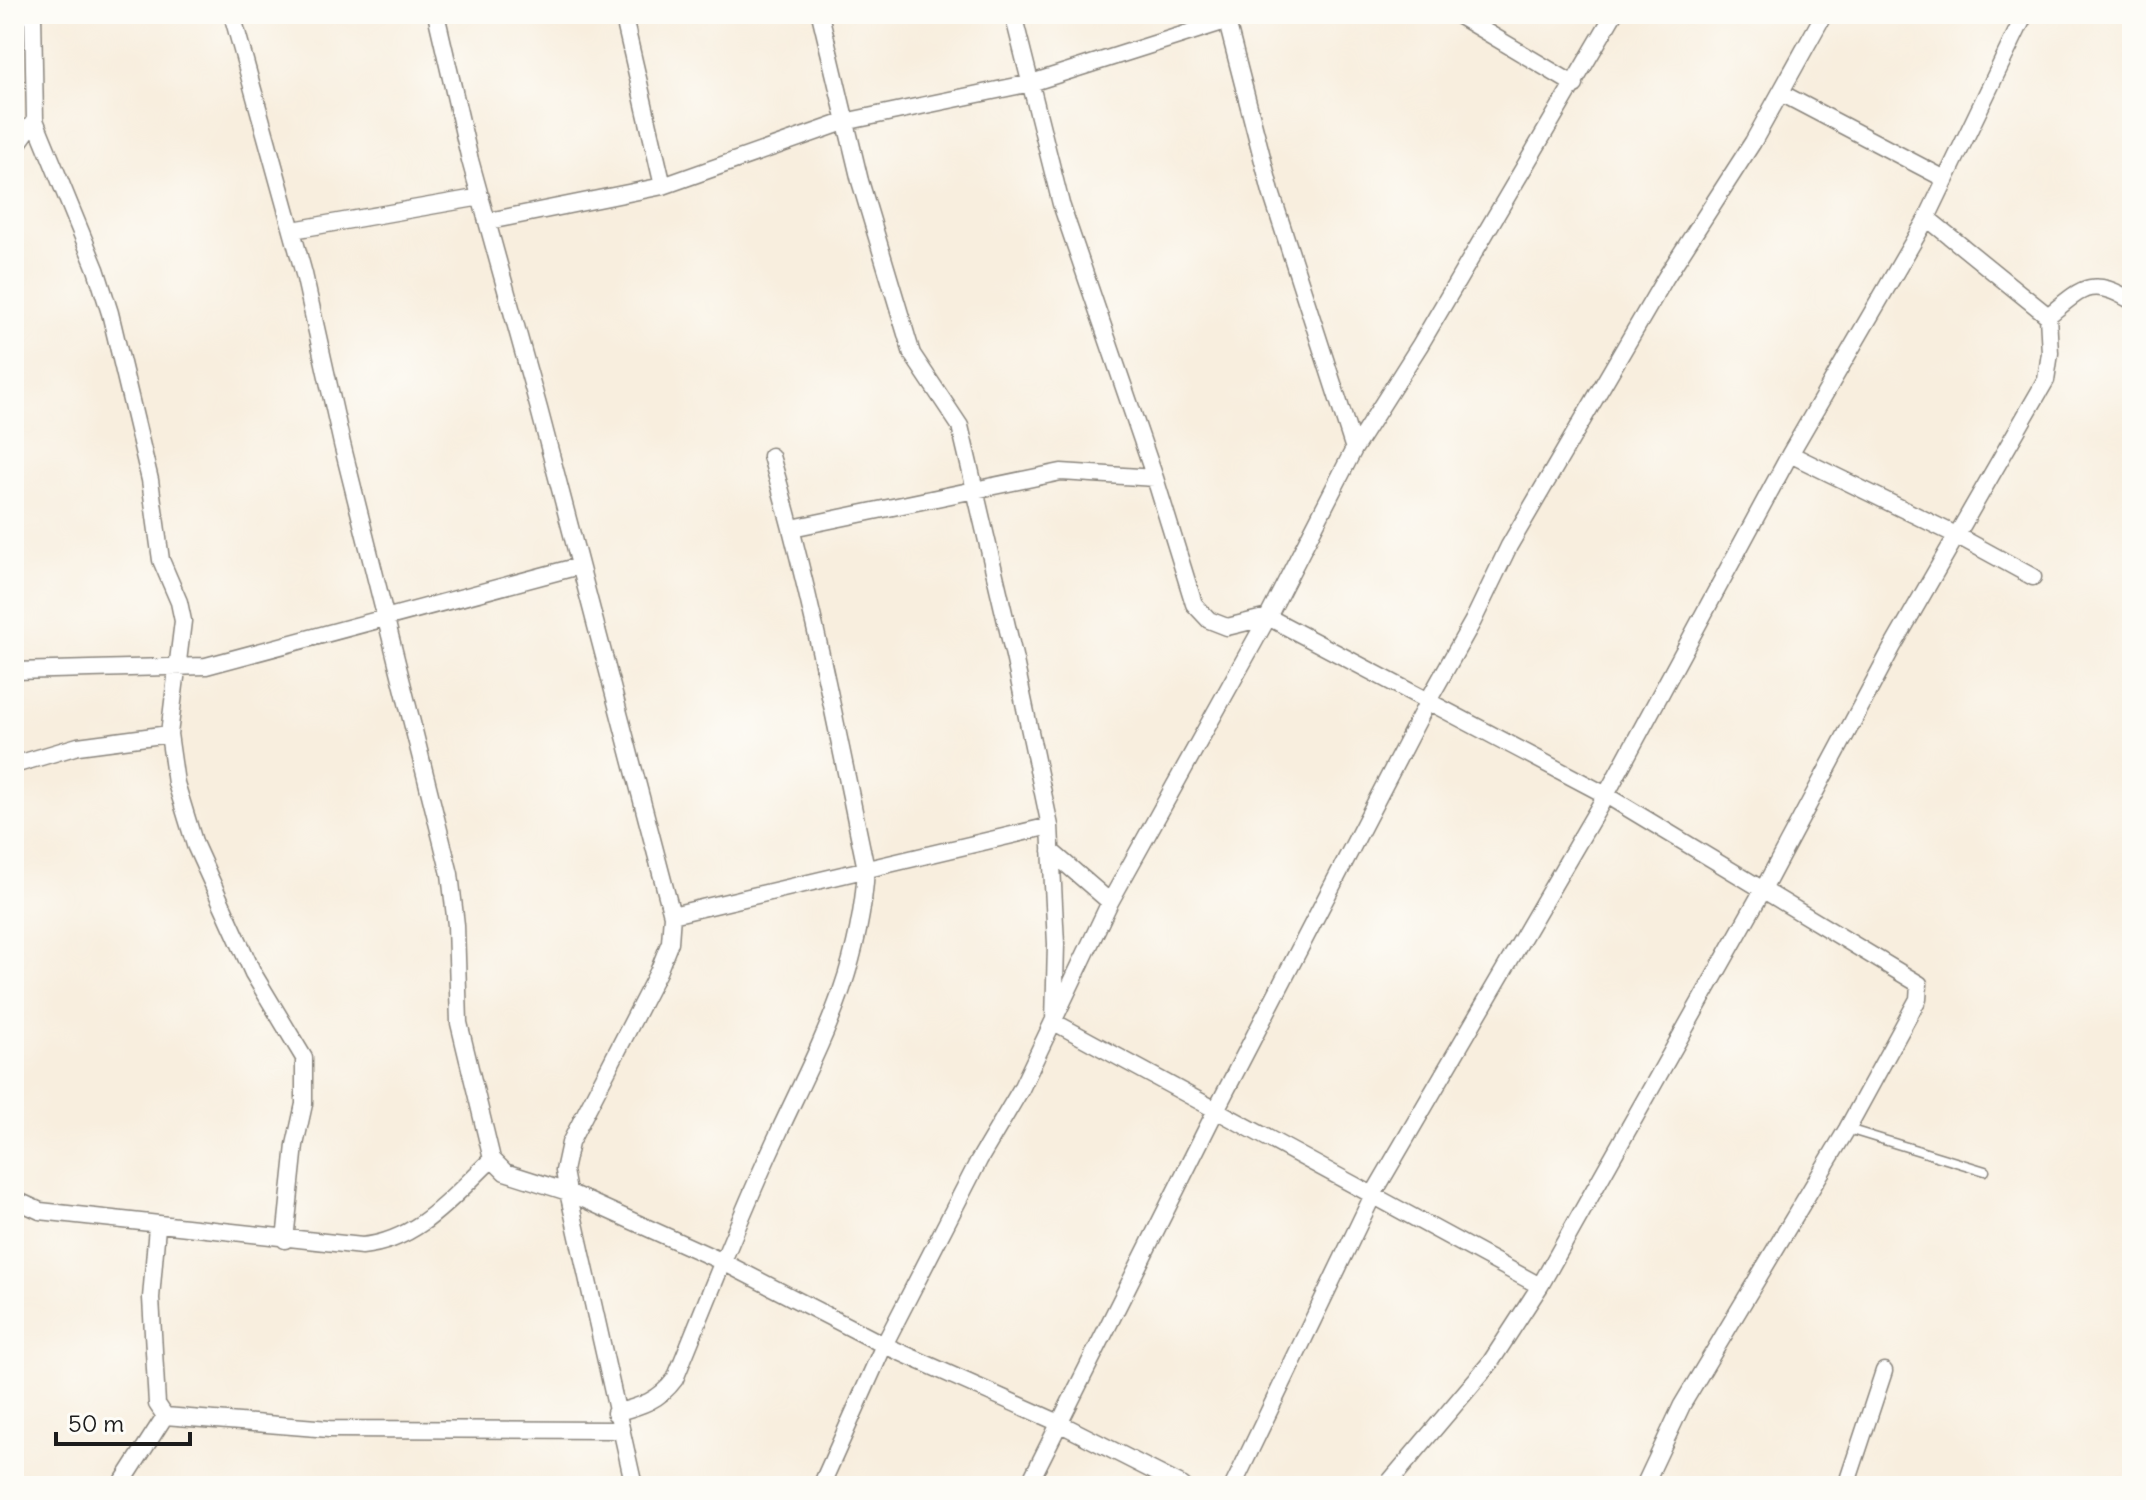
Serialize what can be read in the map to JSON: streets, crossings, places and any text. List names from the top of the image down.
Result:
{
  "scale_bar": "50 m"
}
